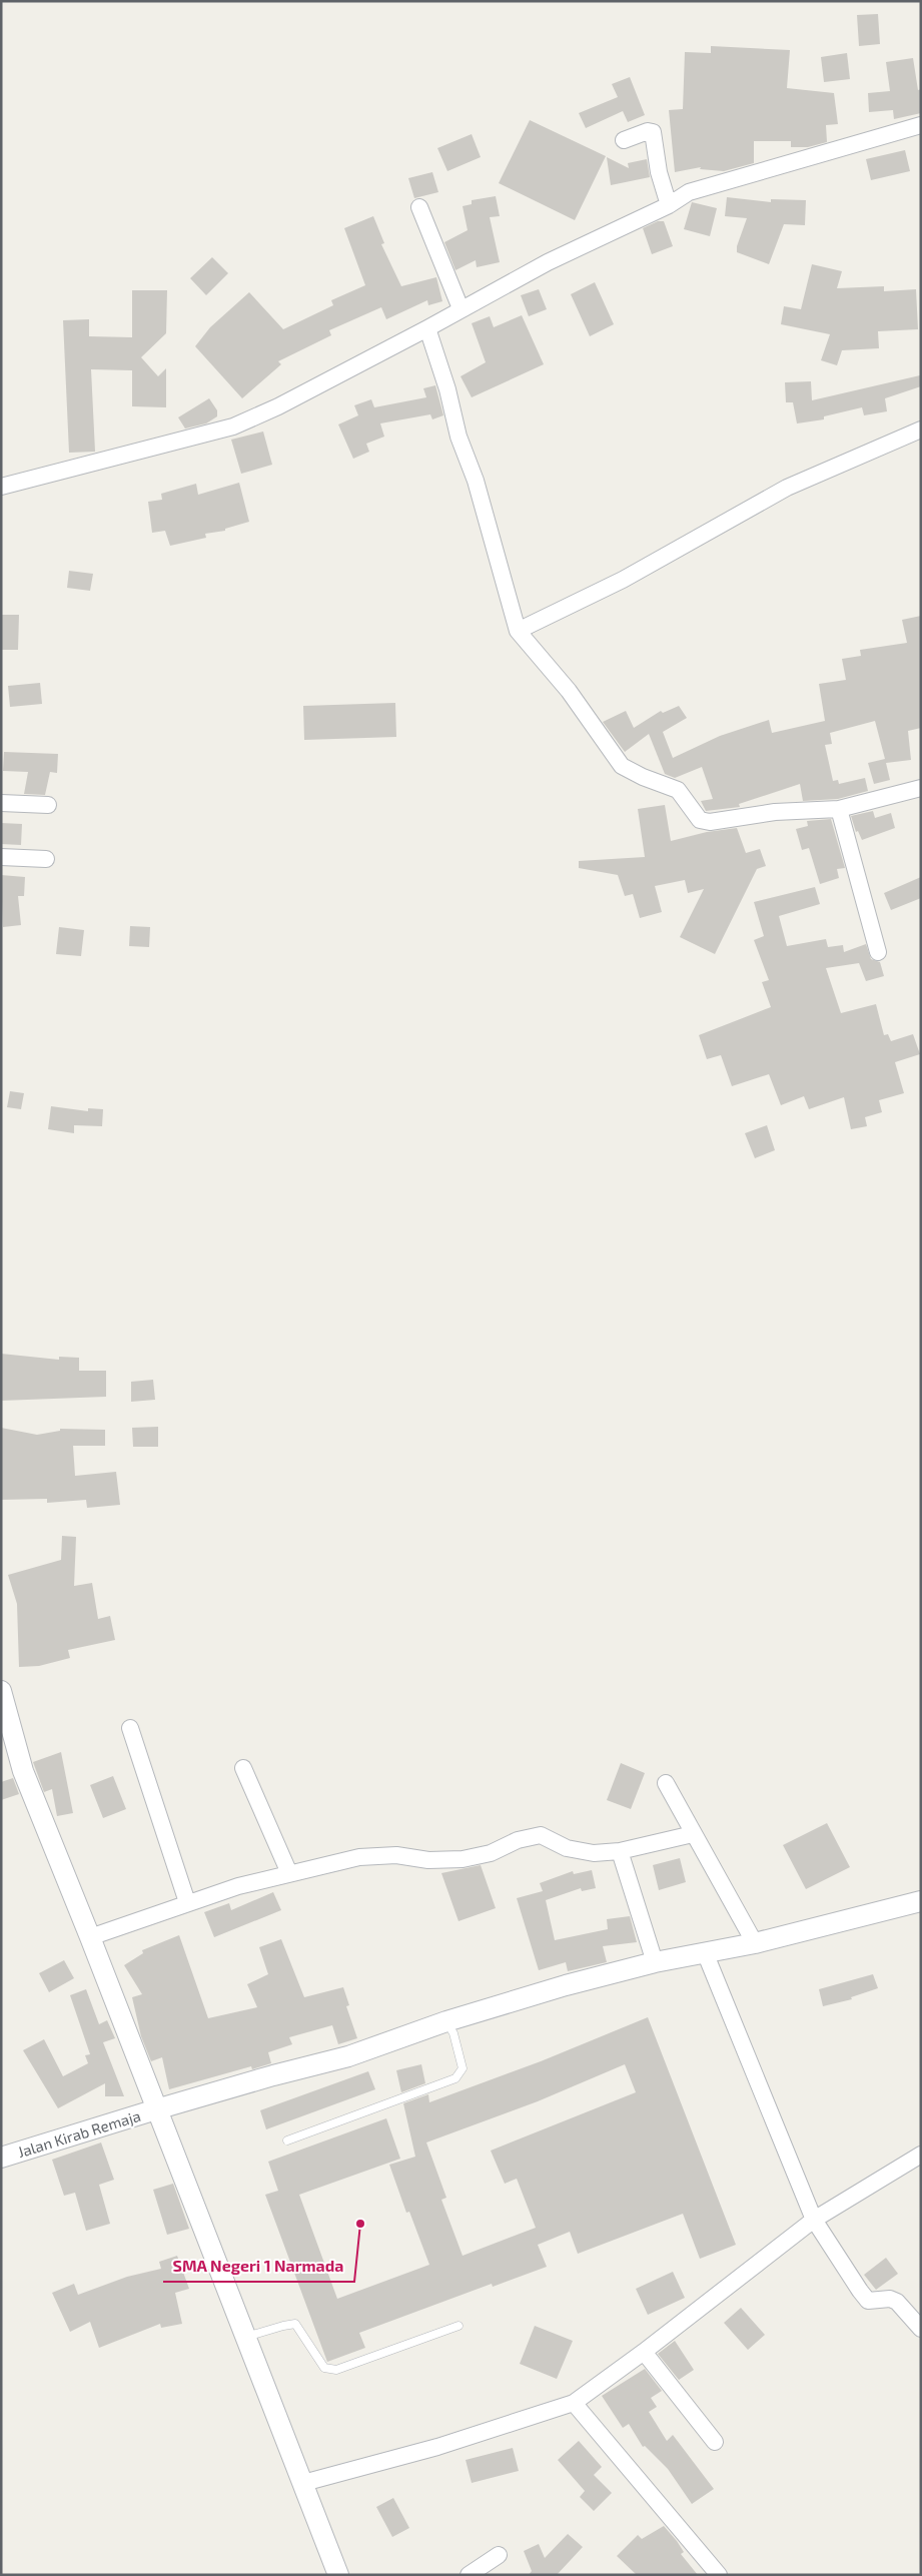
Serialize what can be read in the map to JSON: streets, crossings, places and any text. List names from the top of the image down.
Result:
{
  "streets": {
    "street": ["Jalan Kirab Remaja"]
  },
  "places": ["SMA Negeri 1 Narmada"]
}
